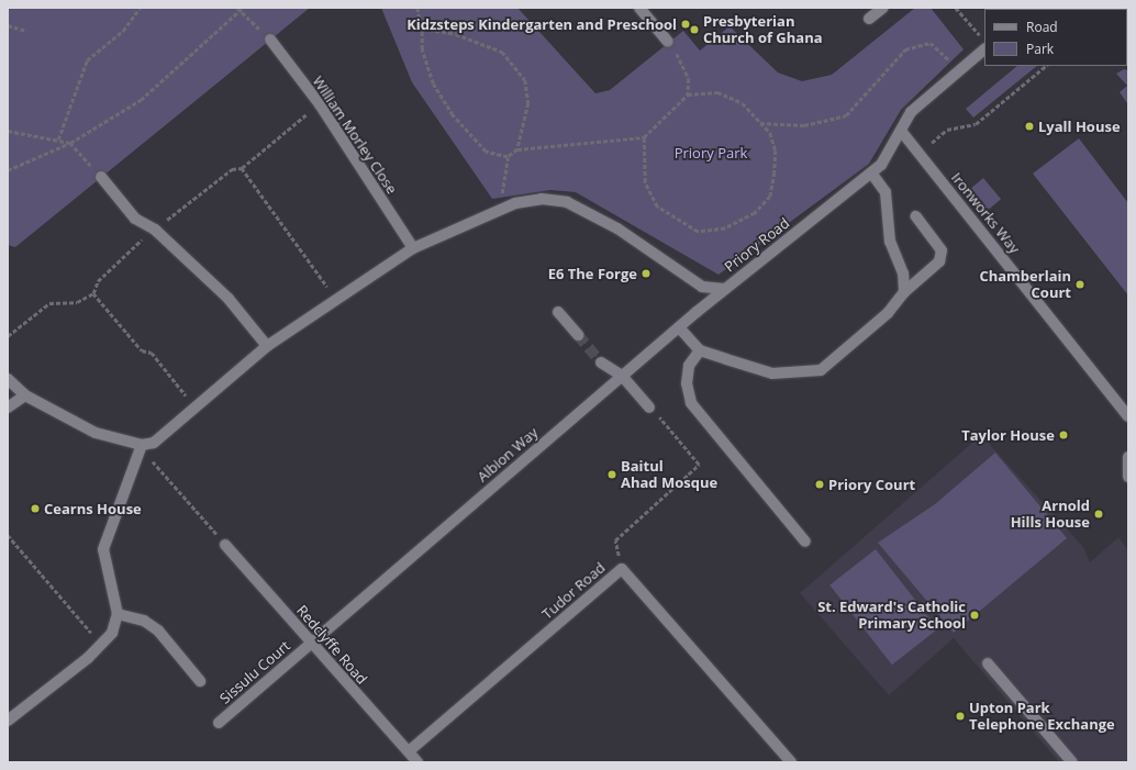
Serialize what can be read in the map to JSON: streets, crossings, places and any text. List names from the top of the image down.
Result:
{
  "streets": {
    "street": [
      "William Morley Close",
      "Ironworks Way",
      "Priory Road",
      "Albion Way",
      "Tudor Road",
      "Redclyffe Road",
      "Sissulu Court"
    ]
  },
  "crossings": [
    ["Ironworks Way", "Priory Road"],
    ["Priory Road", "Albion Way"],
    ["Albion Way", "Redclyffe Road"],
    ["Albion Way", "Sissulu Court"],
    ["Tudor Road", "Redclyffe Road"],
    ["Redclyffe Road", "Sissulu Court"]
  ],
  "parks": ["Priory Park"],
  "places": [
    "Kidzsteps Kindergarten and Preschool",
    "Presbyterian Church of Ghana",
    "Lyall House",
    "E6 The Forge",
    "Chamberlain Court",
    "Taylor House",
    "Baitul Ahad Mosque",
    "Priory Court",
    "Cearns House",
    "Arnold Hills House",
    "St. Edward's Catholic Primary School",
    "Upton Park Telephone Exchange"
  ],
  "legend": ["Road", "Park"]
}
